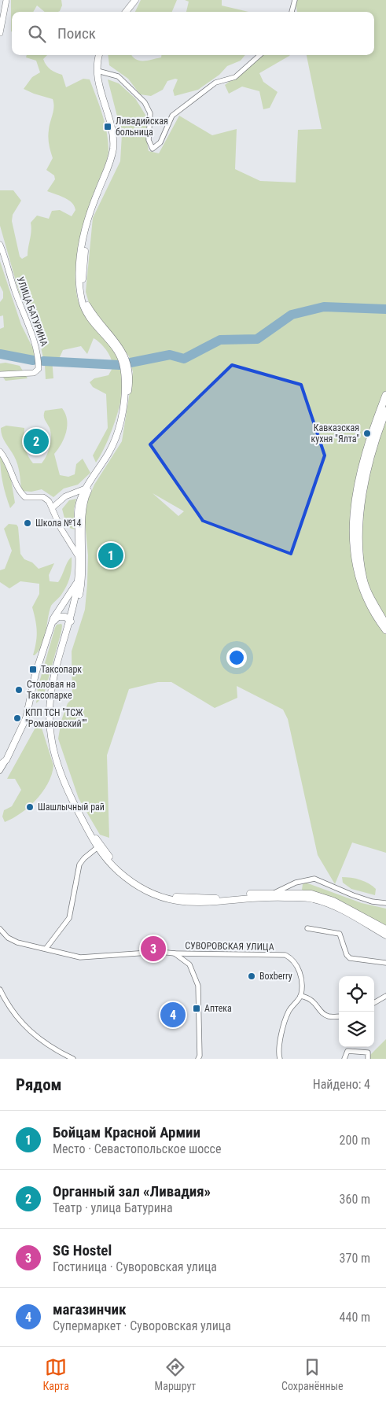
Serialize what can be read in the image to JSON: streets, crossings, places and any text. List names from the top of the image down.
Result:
{
  "streets": {
    "street": ["УЛИЦА БАТУРИНА", "СУВОРОВСКАЯ УЛИЦА"]
  },
  "places": {
    "transit": ["Ливадийская больница", "Таксопарк", "Аптека"],
    "other": [
      "Кавказская кухня \"Ялта\"",
      "Школа №14",
      "Столовая на Таксопарке",
      "КПП ТСН \"ТСЖ \"Романовский\"\"",
      "Шашлычный рай",
      "Boxberry"
    ]
  },
  "page": {
    "search": "Поиск",
    "pins": [
      "2",
      "1",
      "3",
      "4"
    ],
    "heading": ["Рядом", "Найдено: 4"],
    "list": [
      {
        "mark": "1",
        "name": "Бойцам Красной Армии",
        "note": "Место · Севастопольское шоссе",
        "value": "200 m"
      },
      {
        "mark": "2",
        "name": "Органный зал «Ливадия»",
        "note": "Театр · улица Батурина",
        "value": "360 m"
      },
      {
        "mark": "3",
        "name": "SG Hostel",
        "note": "Гостиница · Суворовская улица",
        "value": "370 m"
      },
      {
        "mark": "4",
        "name": "магазинчик",
        "note": "Супермаркет · Суворовская улица",
        "value": "440 m"
      }
    ],
    "nav": ["Карта", "Маршрут", "Сохранённые"]
  }
}
